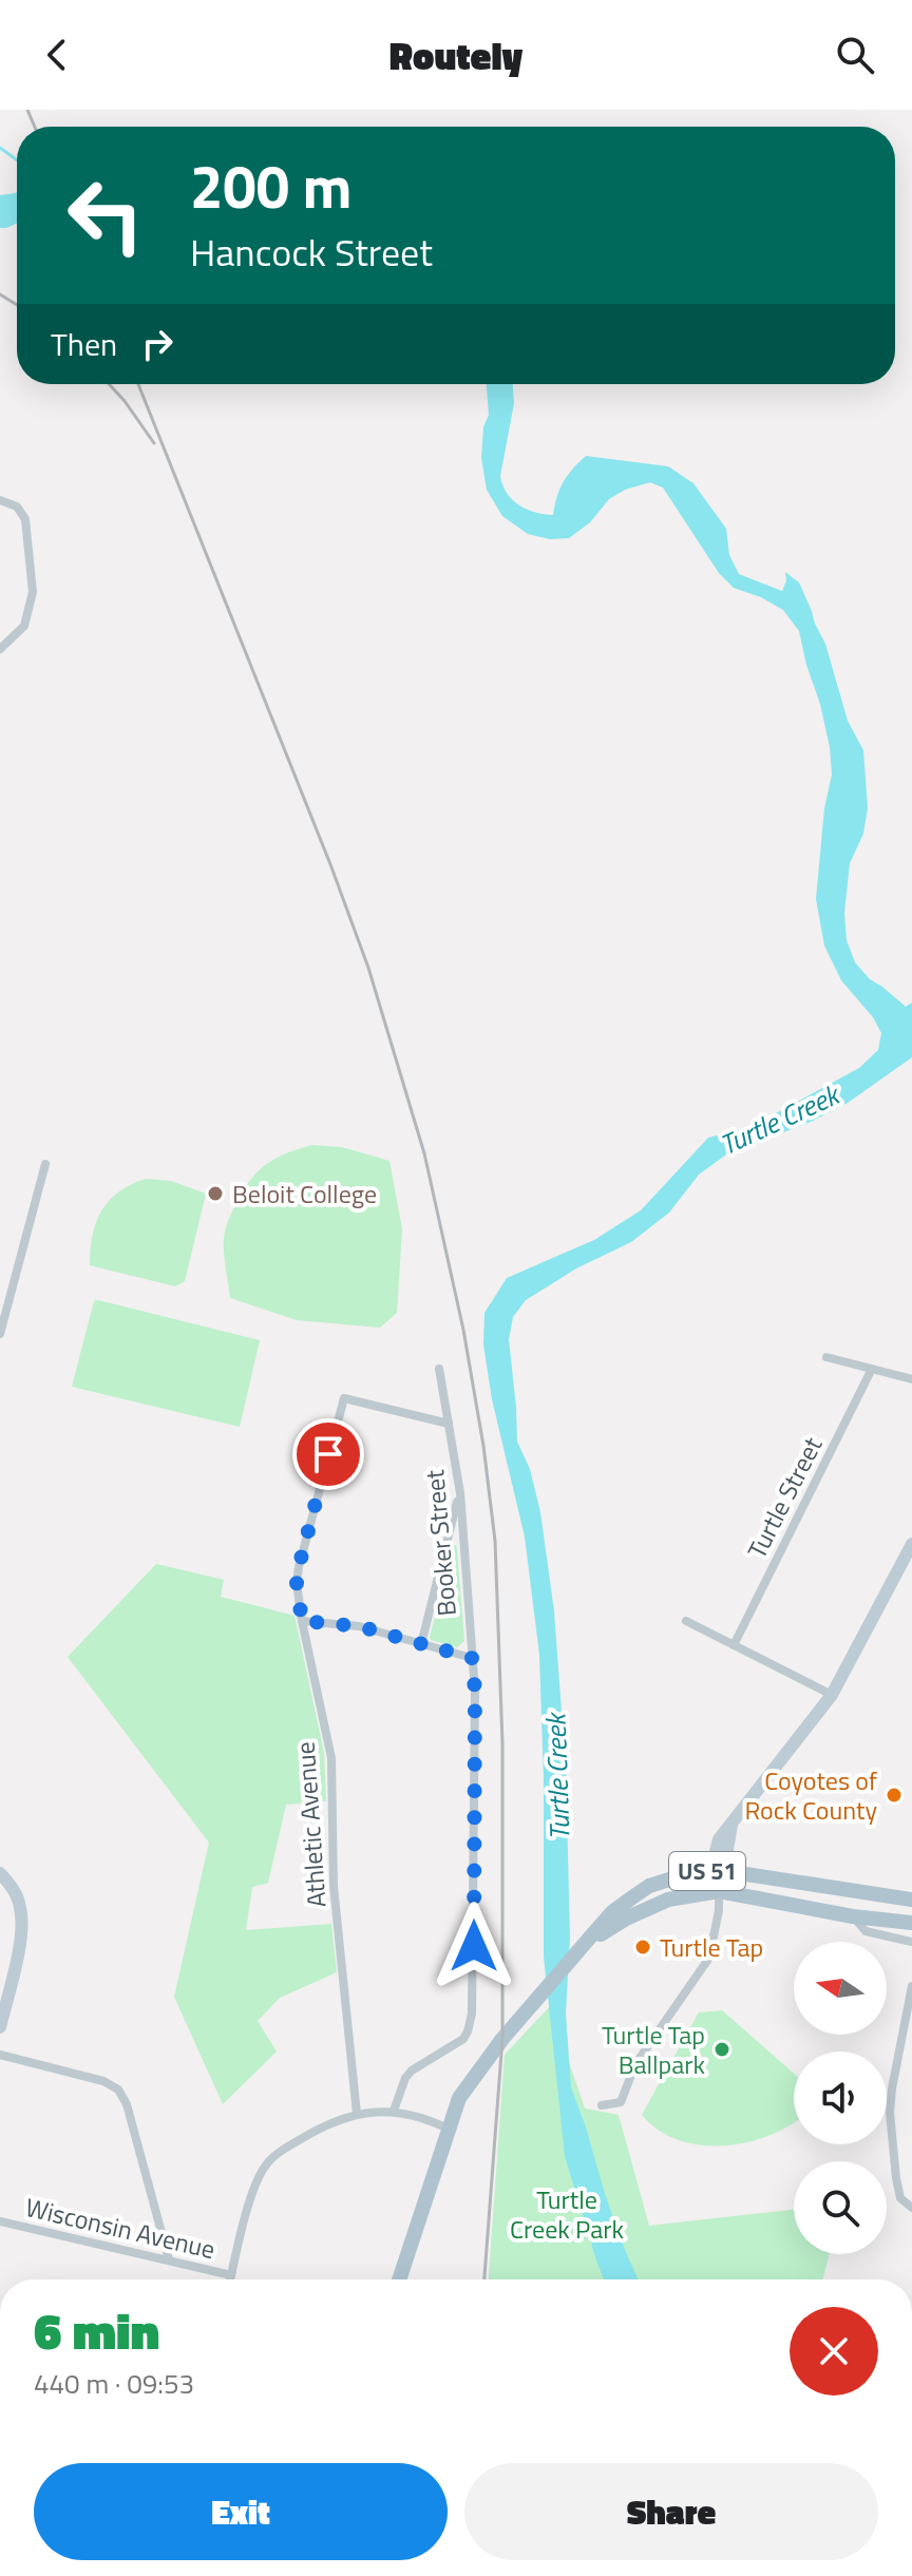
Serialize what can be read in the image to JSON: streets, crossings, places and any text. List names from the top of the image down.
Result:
{
  "streets": {
    "main road": ["US 51"],
    "street": [
      "Turtle Street",
      "Booker Street",
      "Athletic Avenue",
      "Wisconsin Avenue"
    ]
  },
  "crossings": [
    ["Booker Street", "Athletic Avenue"]
  ],
  "water": ["Turtle Creek"],
  "parks": ["Turtle Creek Park"],
  "places": [
    "Beloit College",
    "Coyotes of Rock County",
    "Turtle Tap",
    "Turtle Tap Ballpark"
  ],
  "north": "left",
  "page": {
    "header": "Routely",
    "turn": ["200 m", "Hancock Street"],
    "then": "Then",
    "heading": ["6 min", "440 m · 09:53"],
    "buttons": ["Exit", "Share"]
  }
}
